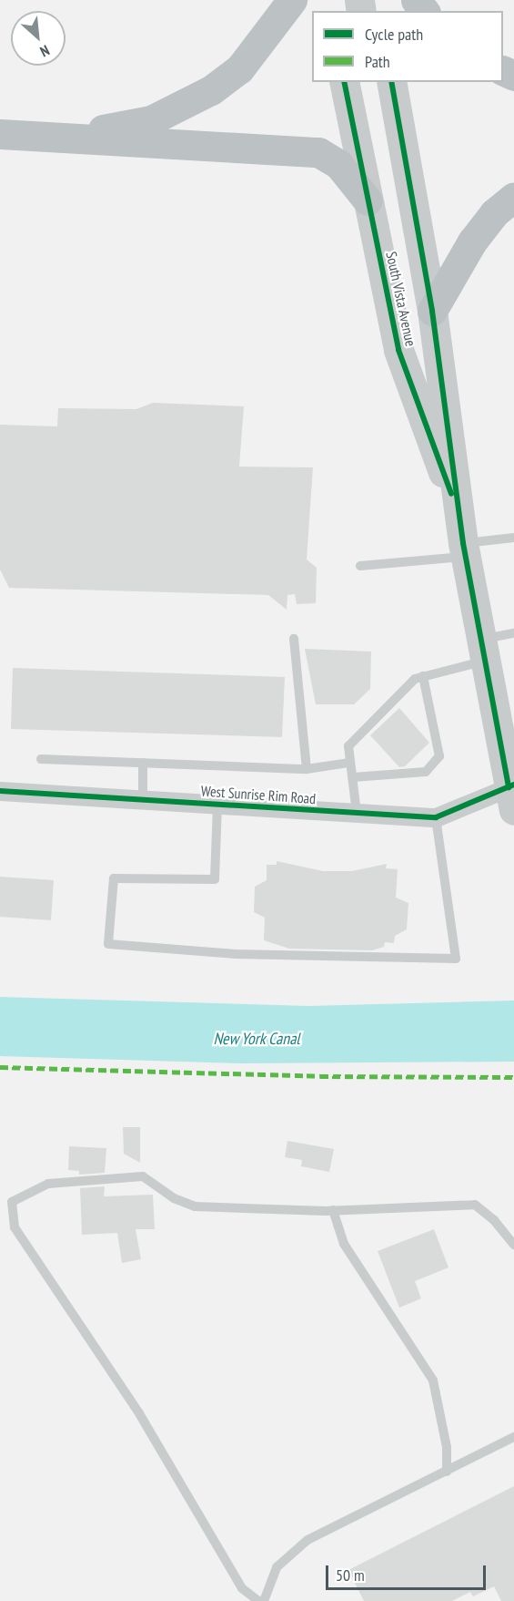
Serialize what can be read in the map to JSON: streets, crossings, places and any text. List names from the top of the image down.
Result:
{
  "streets": {
    "main road": ["South Vista Avenue"],
    "street": ["West Sunrise Rim Road"]
  },
  "crossings": [
    ["South Vista Avenue", "West Sunrise Rim Road"]
  ],
  "water": ["New York Canal"],
  "legend": ["Cycle path", "Path"],
  "scale_bar": "50 m",
  "north": "bottom right"
}
